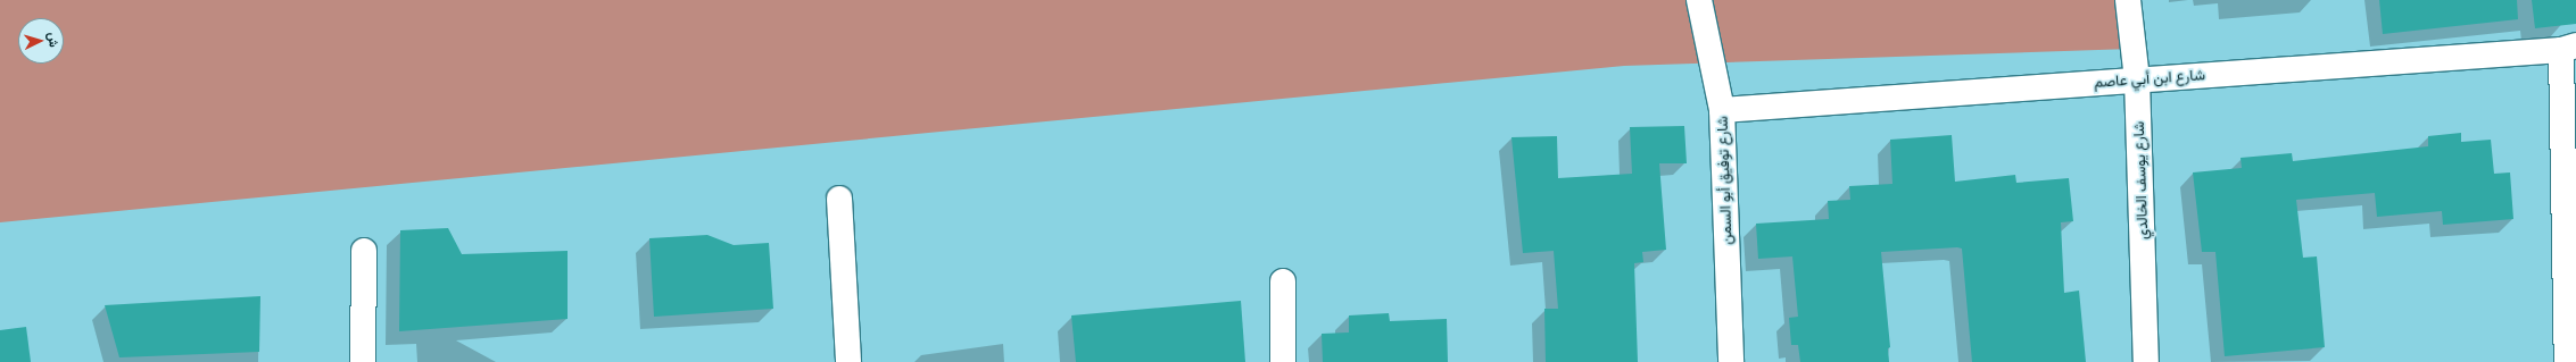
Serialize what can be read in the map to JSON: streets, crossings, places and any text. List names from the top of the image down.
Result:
{
  "streets": {
    "street": ["شارع ابن أبي عاصم", "شارع توفيق أبو السمن", "شارع يوسف الخالدي"]
  },
  "crossings": [
    ["شارع ابن أبي عاصم", "شارع توفيق أبو السمن"],
    ["شارع ابن أبي عاصم", "شارع يوسف الخالدي"]
  ],
  "north": "right"
}
